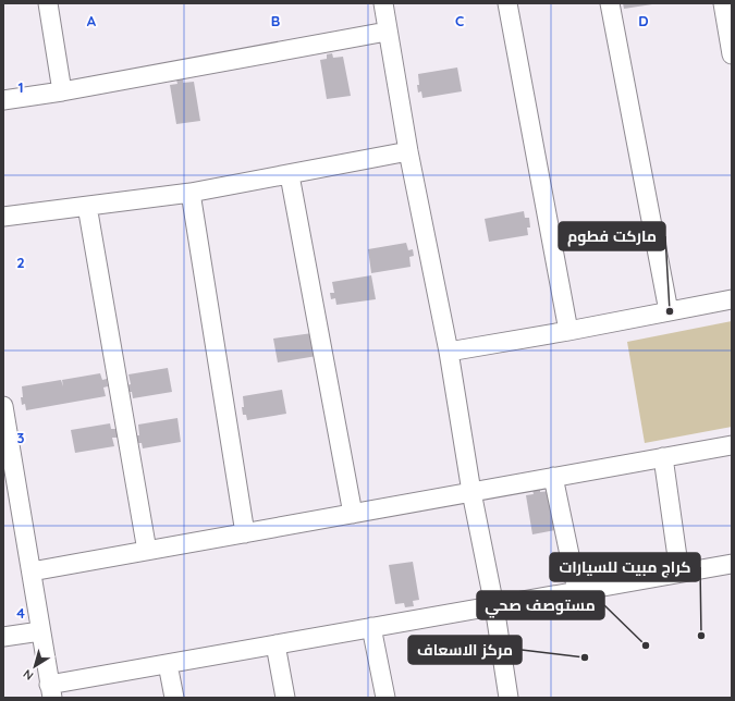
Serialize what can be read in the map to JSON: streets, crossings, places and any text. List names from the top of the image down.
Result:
{
  "places": [
    "ماركت فطوم",
    "كراج مبيت للسيارات",
    "مستوصف صحي",
    "مركز الاسعاف"
  ],
  "north": "bottom left",
  "grid": {
    "columns": [
      "A",
      "B",
      "C",
      "D"
    ],
    "rows": [
      "1",
      "2",
      "3",
      "4"
    ]
  }
}
